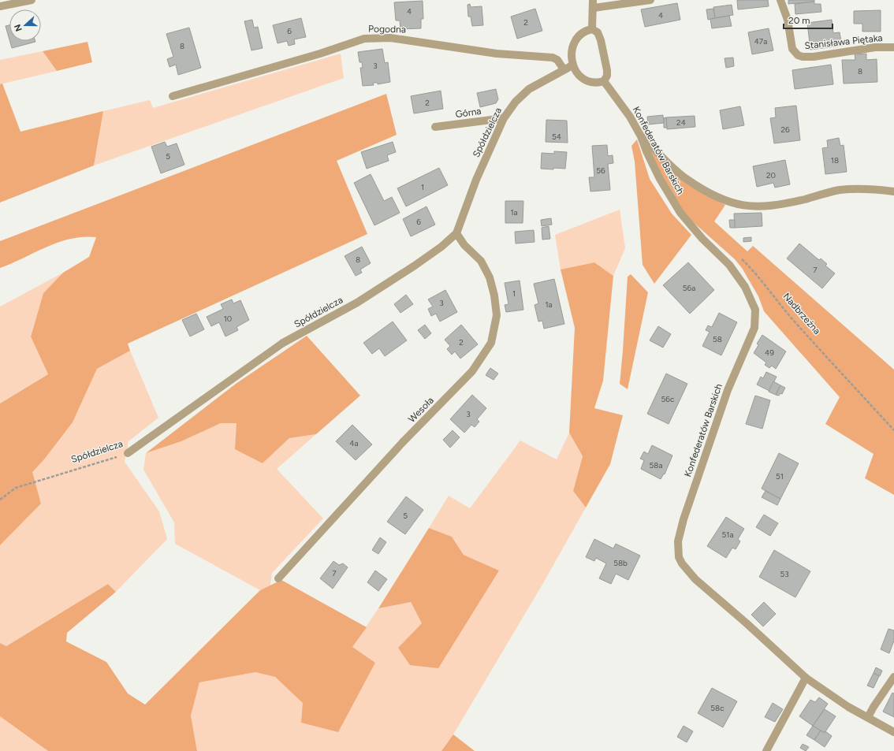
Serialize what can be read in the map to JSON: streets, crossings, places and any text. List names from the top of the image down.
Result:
{
  "streets": {
    "street": [
      "Pogodna",
      "Stanisława Piętaka",
      "Górna",
      "Spółdzielcza",
      "Konfederatów Barskich",
      "Wesoła"
    ],
    "path": ["Nadbrzeżna"]
  },
  "crossings": [
    ["Pogodna", "Spółdzielcza"],
    ["Górna", "Spółdzielcza"],
    ["Spółdzielcza", "Konfederatów Barskich"],
    ["Spółdzielcza", "Wesoła"]
  ],
  "house_numbers": [
    "4",
    "4",
    "2",
    "6",
    "47a",
    "8",
    "3",
    "8",
    "2",
    "24",
    "26",
    "54",
    "5",
    "18",
    "56",
    "20",
    "1",
    "1a",
    "6",
    "8",
    "7",
    "56a",
    "1",
    "3",
    "1a",
    "10",
    "58",
    "2",
    "49",
    "56c",
    "3",
    "4a",
    "58a",
    "51",
    "5",
    "51a",
    "58b",
    "7",
    "53",
    "58c"
  ],
  "scale_bar": "20 m",
  "north": "left"
}
